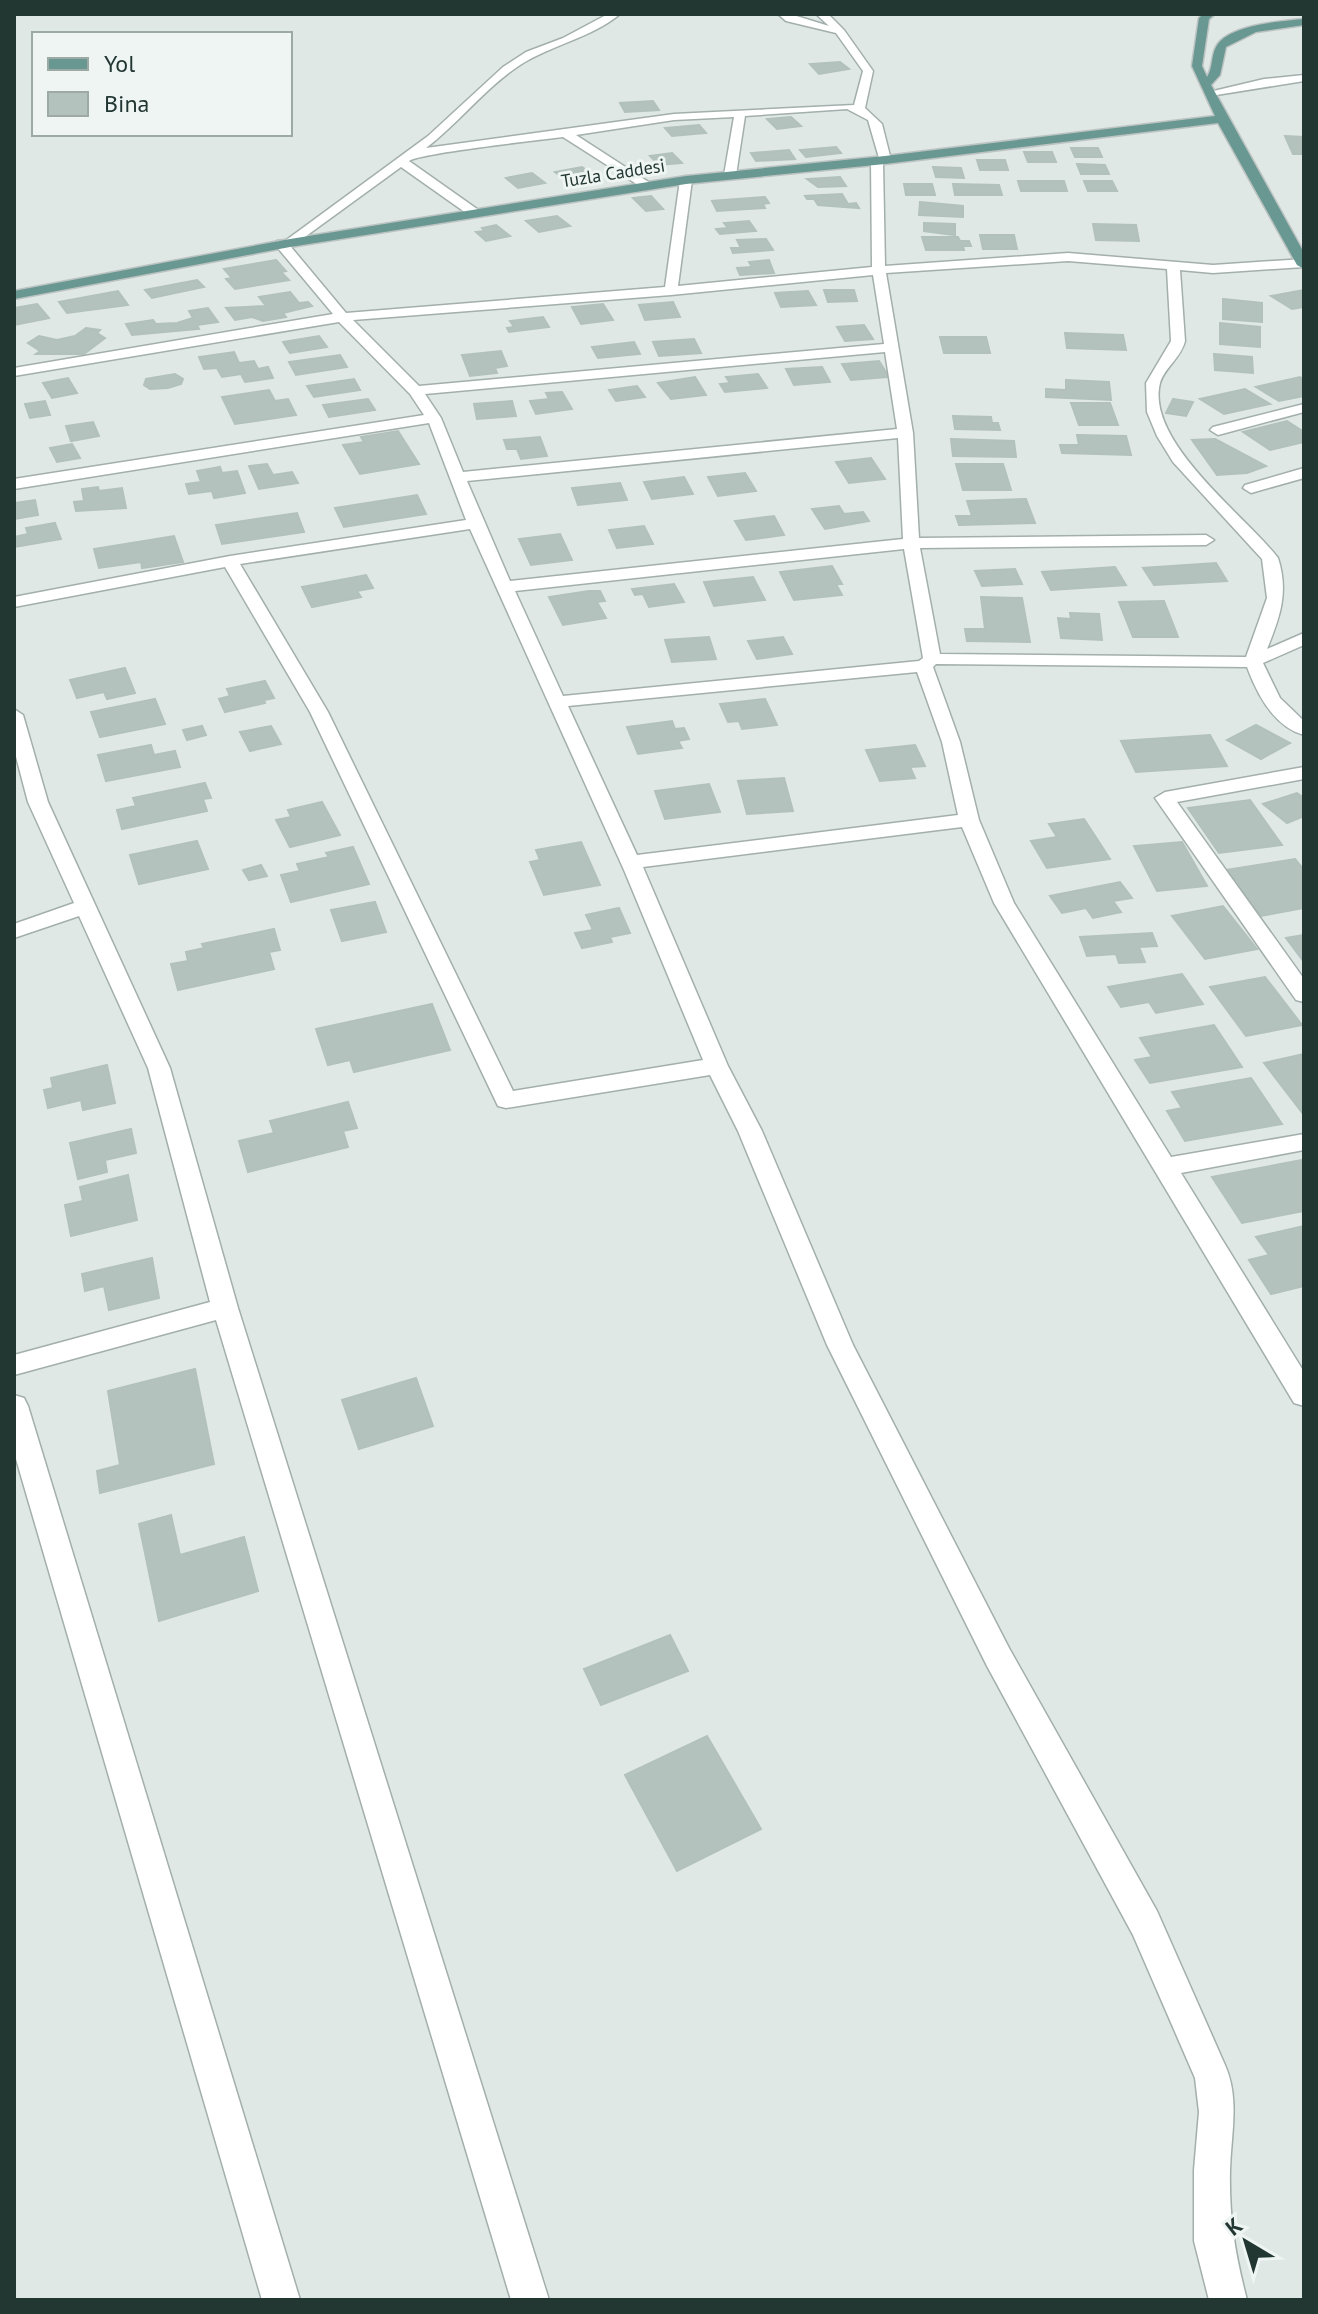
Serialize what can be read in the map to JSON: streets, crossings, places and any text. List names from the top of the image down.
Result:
{
  "streets": {
    "main road": ["Tuzla Caddesi"]
  },
  "legend": ["Yol", "Bina"],
  "north": "top left"
}
